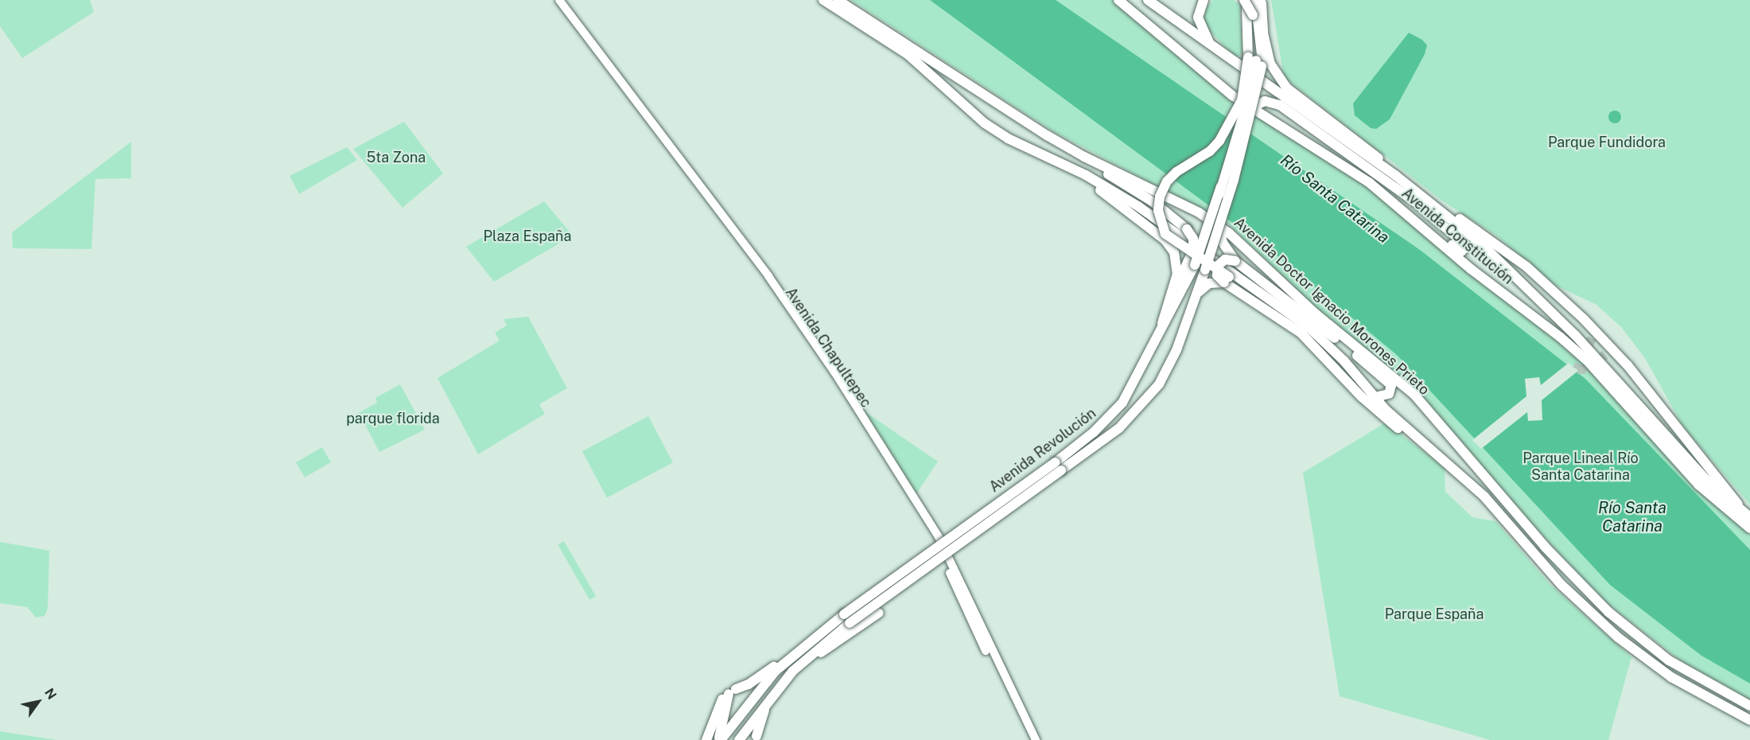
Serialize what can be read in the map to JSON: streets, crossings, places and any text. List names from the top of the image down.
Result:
{
  "streets": {
    "main road": [
      "Avenida Constitución",
      "Avenida Doctor Ignacio Morones Prieto",
      "Avenida Chapultepec",
      "Avenida Revolución"
    ]
  },
  "water": ["Río Santa Catarina"],
  "parks": [
    "Parque Fundidora",
    "5ta Zona",
    "Plaza España",
    "parque florida",
    "Parque Lineal Río Santa Catarina",
    "Parque España"
  ],
  "north": "top right"
}
